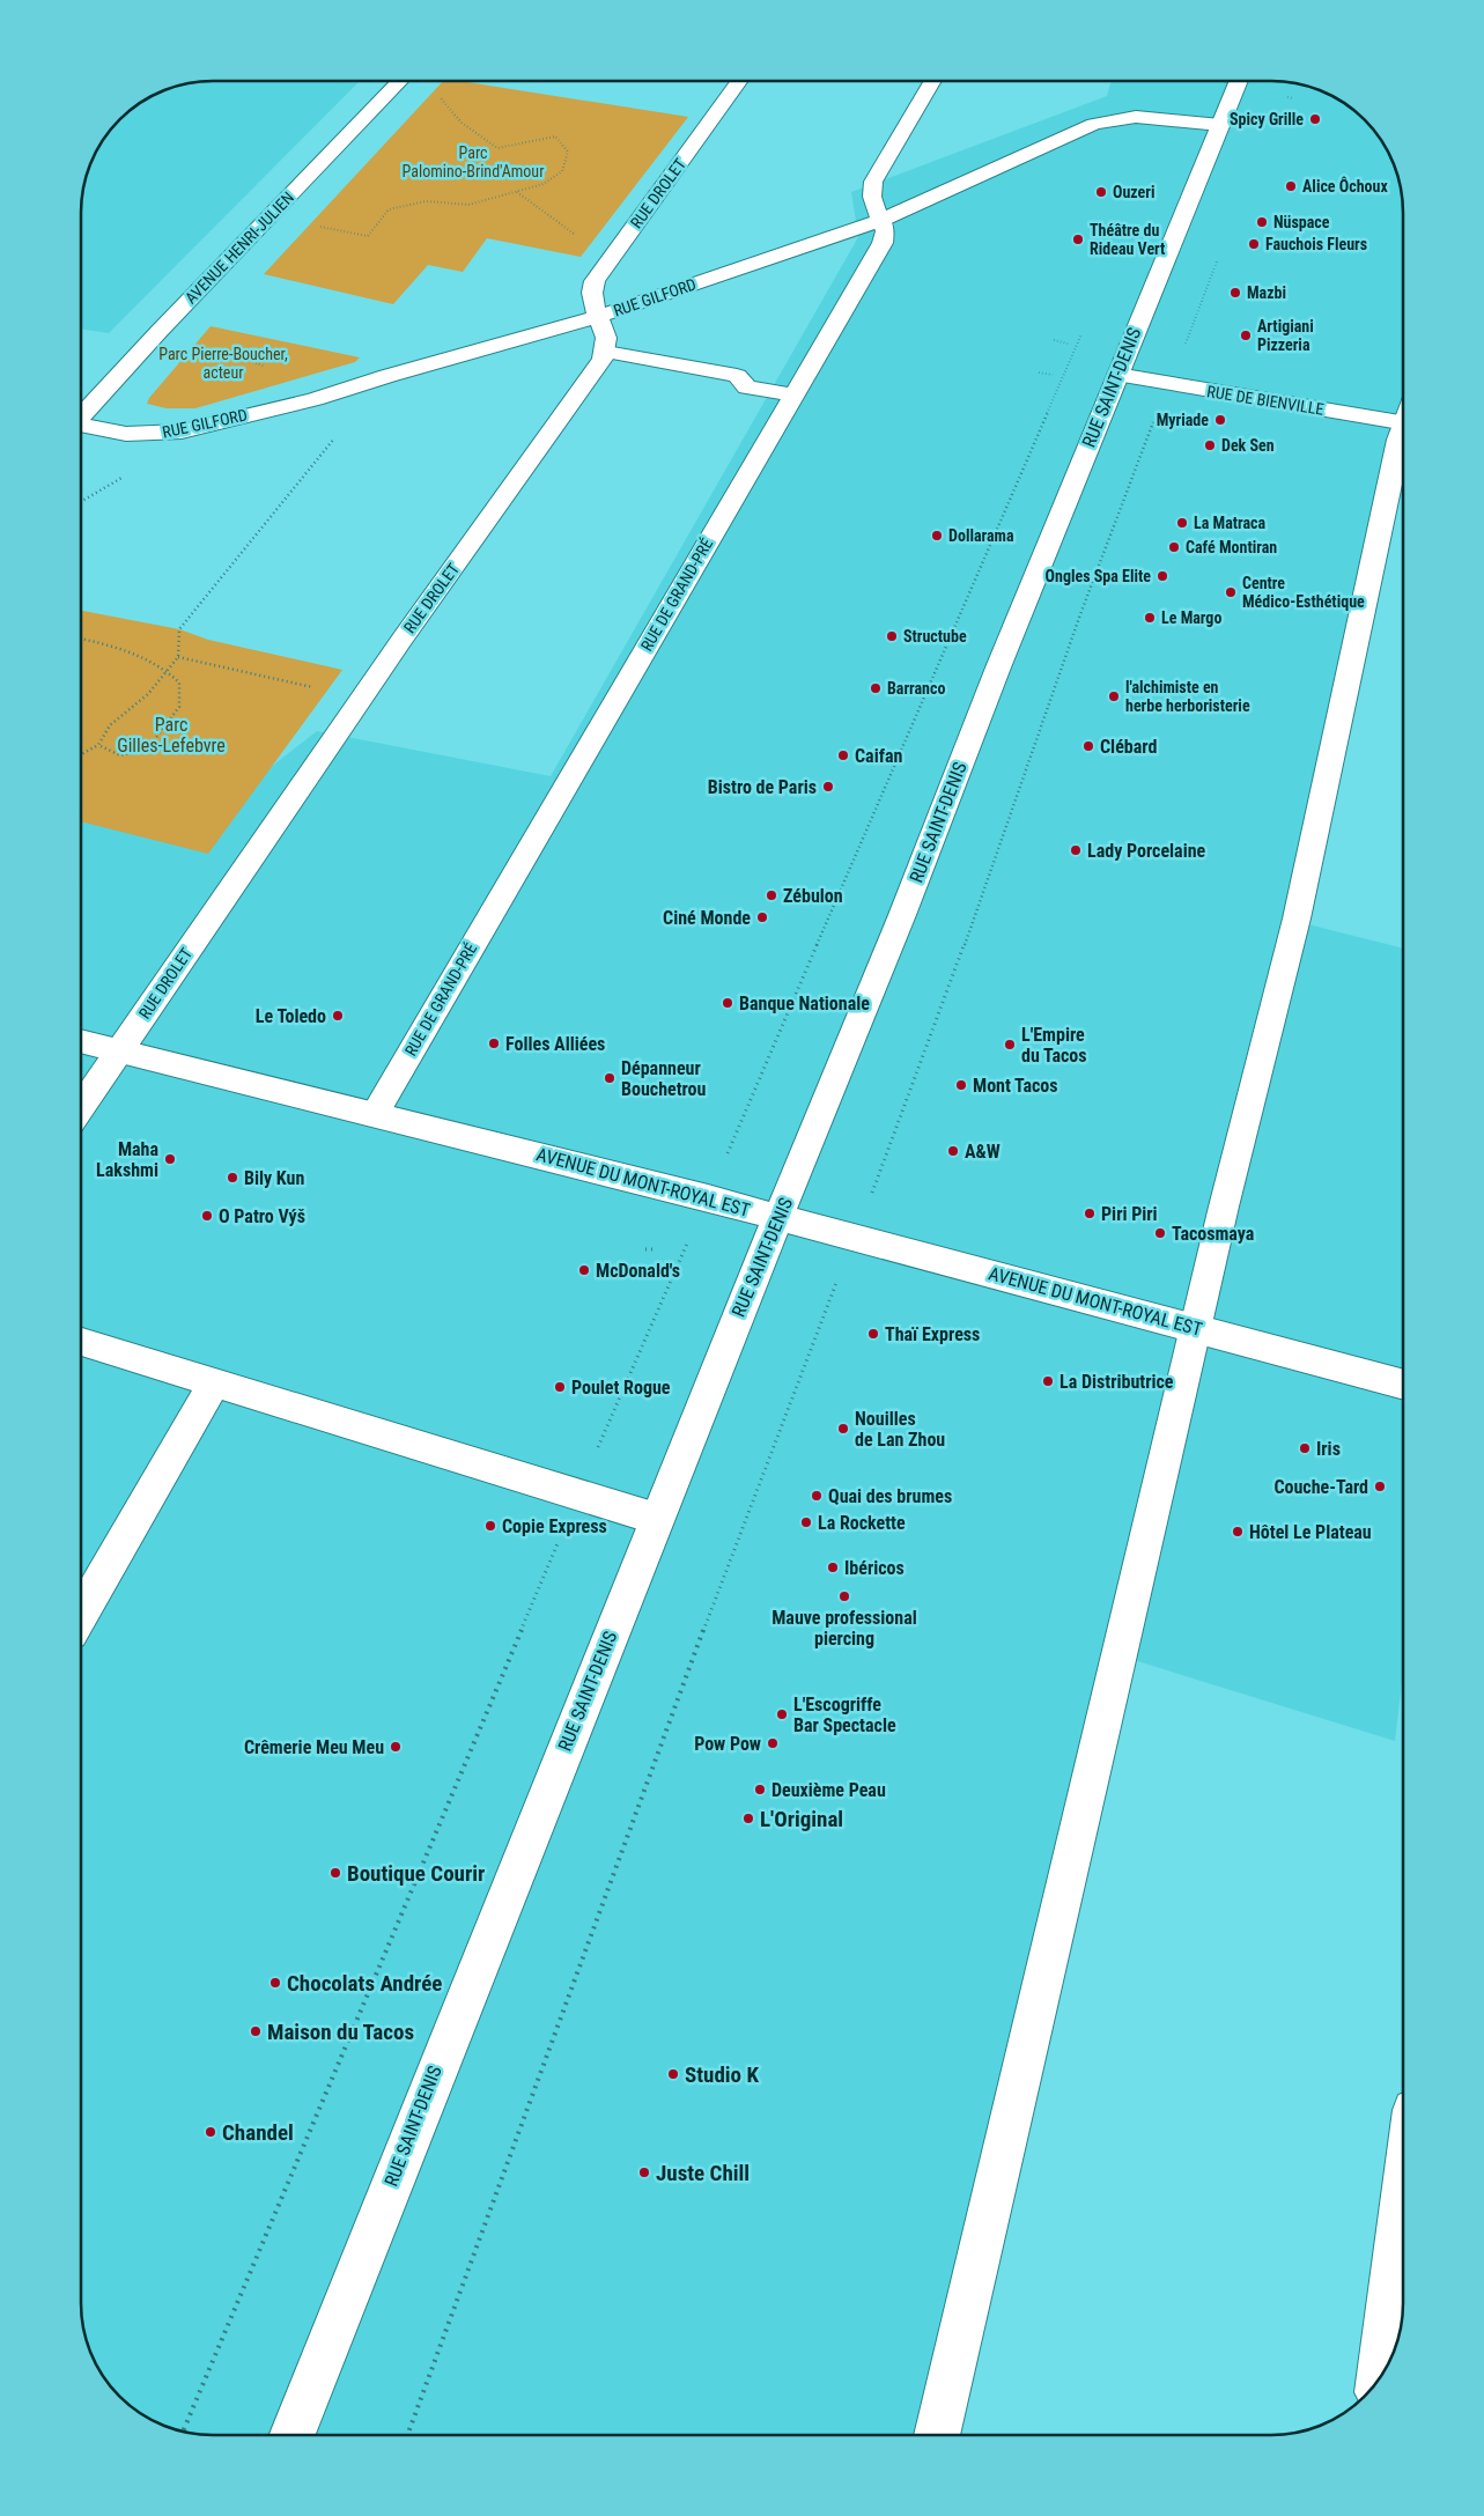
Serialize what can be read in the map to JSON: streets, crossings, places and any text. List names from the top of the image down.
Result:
{
  "streets": {
    "street": [
      "RUE DROLET",
      "AVENUE HENRI-JULIEN",
      "RUE GILFORD",
      "RUE SAINT-DENIS",
      "RUE DE BIENVILLE",
      "RUE DE GRAND-PRÉ",
      "AVENUE DU MONT-ROYAL EST"
    ]
  },
  "crossings": [
    ["RUE DROLET", "RUE GILFORD"],
    ["RUE DROLET", "AVENUE DU MONT-ROYAL EST"],
    ["RUE GILFORD", "RUE SAINT-DENIS"],
    ["RUE GILFORD", "RUE DE GRAND-PRÉ"],
    ["RUE SAINT-DENIS", "RUE DE BIENVILLE"],
    ["RUE SAINT-DENIS", "AVENUE DU MONT-ROYAL EST"],
    ["RUE DE GRAND-PRÉ", "AVENUE DU MONT-ROYAL EST"]
  ],
  "parks": ["Parc Palomino-Brind'Amour", "Parc Pierre-Boucher, acteur", "Parc Gilles-Lefebvre"],
  "places": [
    "Spicy Grille",
    "Alice Ôchoux",
    "Ouzeri",
    "Nüspace",
    "Théâtre du Rideau Vert",
    "Fauchois Fleurs",
    "Mazbi",
    "Artigiani Pizzeria",
    "Myriade",
    "Dek Sen",
    "La Matraca",
    "Dollarama",
    "Café Montiran",
    "Ongles Spa Elite",
    "Centre Médico-Esthétique",
    "Le Margo",
    "Structube",
    "Barranco",
    "l'alchimiste en herbe herboristerie",
    "Clébard",
    "Caifan",
    "Bistro de Paris",
    "Lady Porcelaine",
    "Zébulon",
    "Ciné Monde",
    "Banque Nationale",
    "Le Toledo",
    "Folles Alliées",
    "L'Empire du Tacos",
    "Dépanneur Bouchetrou",
    "Mont Tacos",
    "A&W",
    "Maha Lakshmi",
    "Bily Kun",
    "Piri Piri",
    "O Patro Výš",
    "Tacosmaya",
    "McDonald's",
    "Thaï Express",
    "La Distributrice",
    "Poulet Rogue",
    "Nouilles de Lan Zhou",
    "Iris",
    "Couche-Tard",
    "Quai des brumes",
    "La Rockette",
    "Copie Express",
    "Hôtel Le Plateau",
    "Ibéricos",
    "Mauve professional piercing",
    "L'Escogriffe Bar Spectacle",
    "Pow Pow",
    "Crêmerie Meu Meu",
    "Deuxième Peau",
    "L'Original",
    "Boutique Courir",
    "Chocolats Andrée",
    "Maison du Tacos",
    "Studio K",
    "Chandel",
    "Juste Chill"
  ]
}
